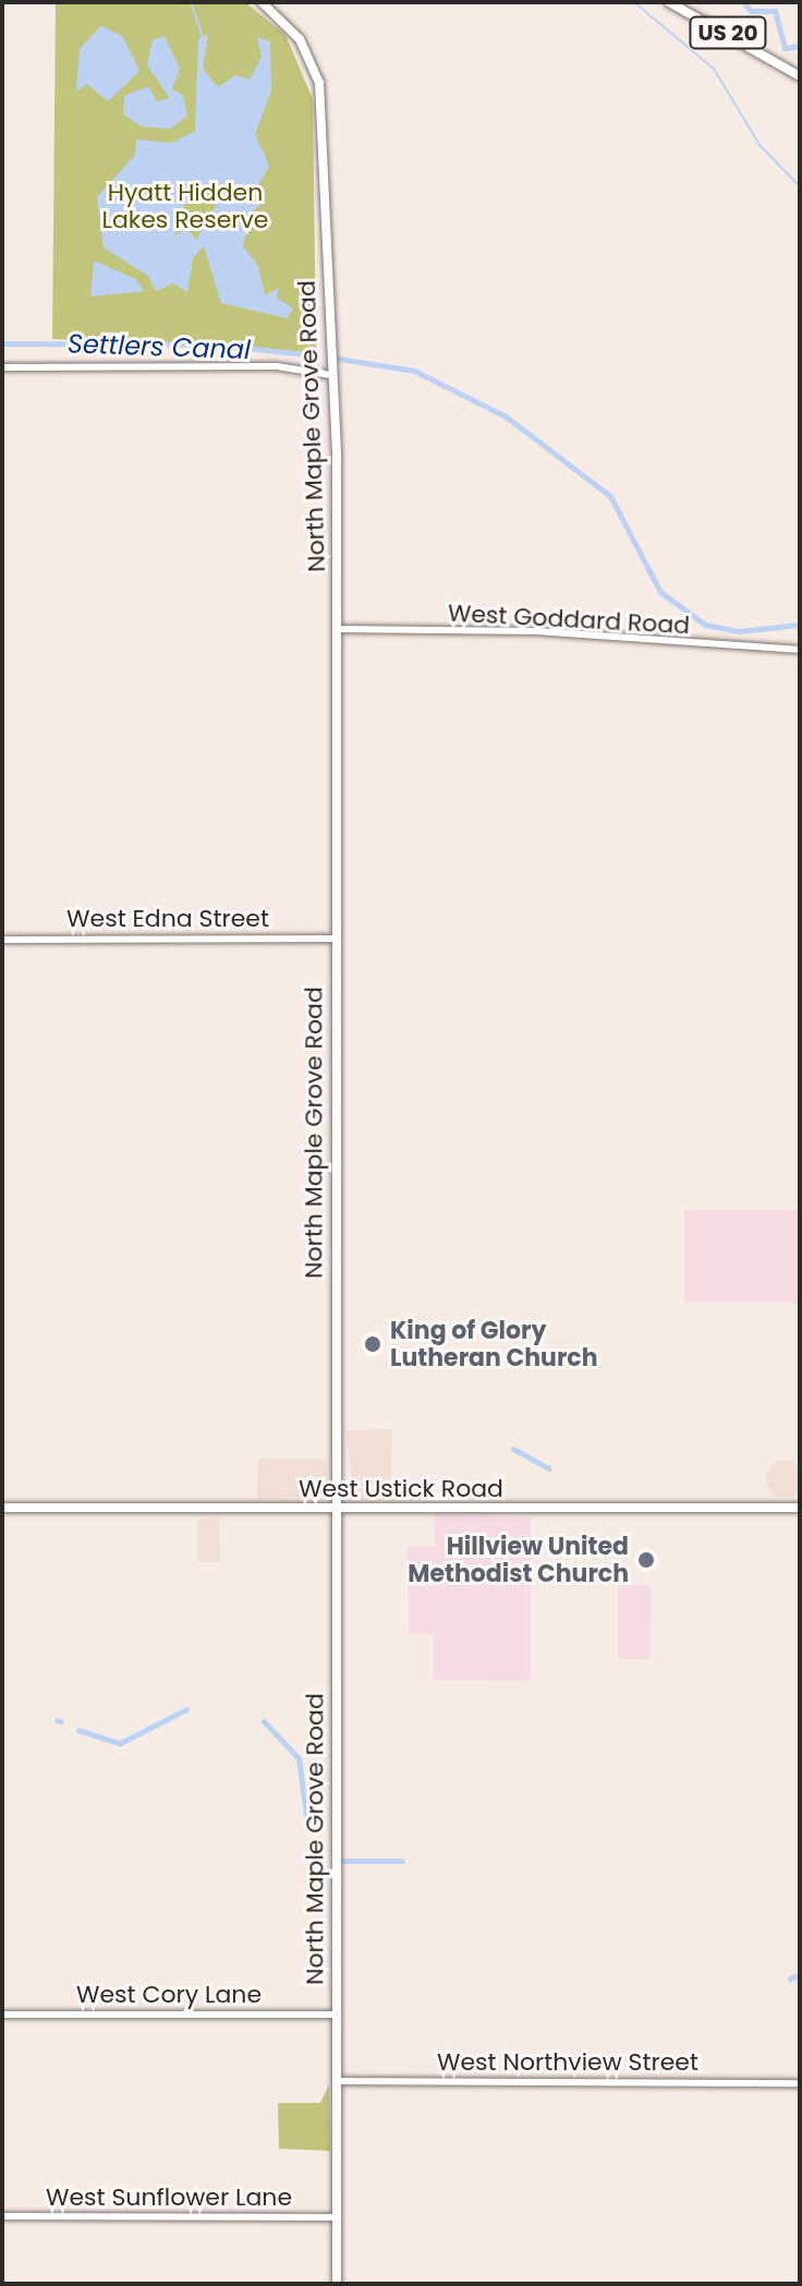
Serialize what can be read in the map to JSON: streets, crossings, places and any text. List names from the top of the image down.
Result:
{
  "streets": {
    "main road": ["US 20", "North Maple Grove Road", "West Ustick Road"],
    "street": [
      "West Goddard Road",
      "West Edna Street",
      "West Cory Lane",
      "West Northview Street",
      "West Sunflower Lane"
    ]
  },
  "crossings": [
    ["North Maple Grove Road", "West Goddard Road"],
    ["North Maple Grove Road", "West Edna Street"],
    ["North Maple Grove Road", "West Ustick Road"],
    ["North Maple Grove Road", "West Cory Lane"],
    ["North Maple Grove Road", "West Northview Street"],
    ["North Maple Grove Road", "West Sunflower Lane"]
  ],
  "water": ["Settlers Canal"],
  "parks": ["Hyatt Hidden Lakes Reserve"],
  "places": ["King of Glory Lutheran Church", "Hillview United Methodist Church"]
}
